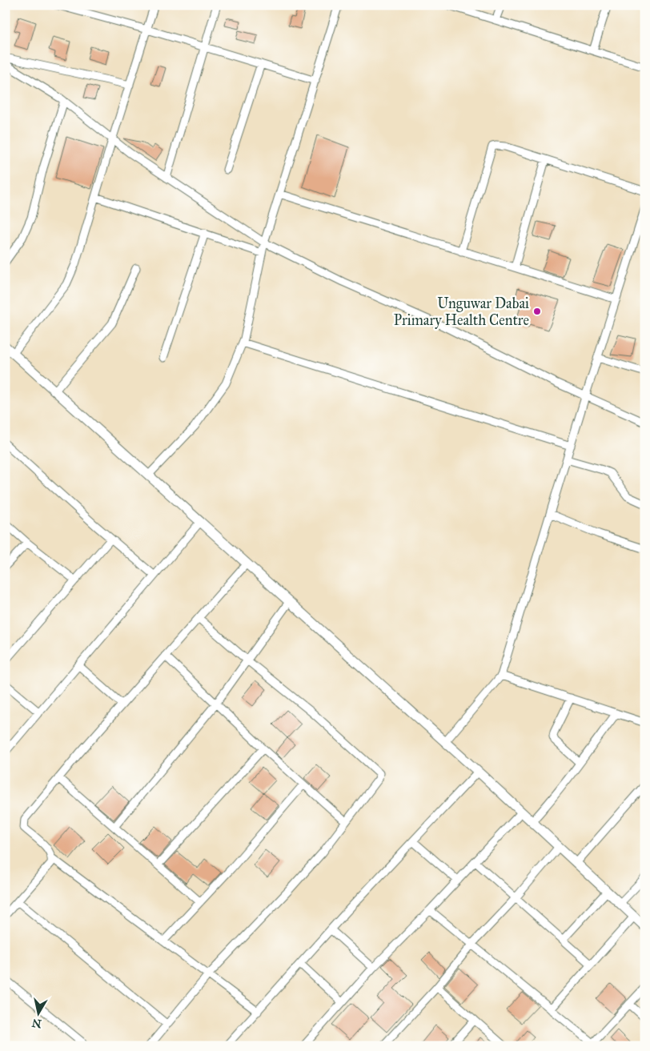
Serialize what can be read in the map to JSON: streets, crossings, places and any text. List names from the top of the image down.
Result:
{
  "places": ["Unguwar Dabai Primary Health Centre"],
  "north": "bottom"
}
